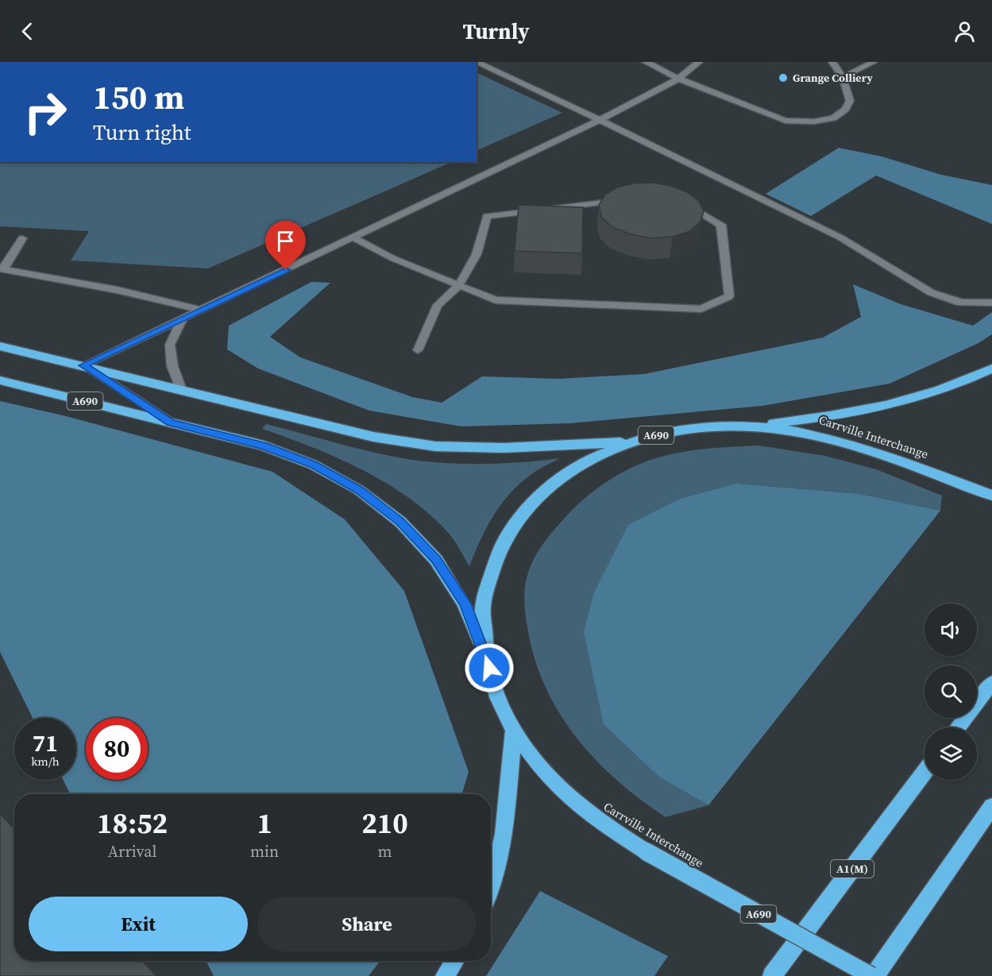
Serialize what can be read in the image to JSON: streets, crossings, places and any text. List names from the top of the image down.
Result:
{
  "streets": {
    "highway": ["A690", "Carrville Interchange", "A1(M)"]
  },
  "crossings": [
    ["A690", "Carrville Interchange"]
  ],
  "places": ["Grange Colliery"],
  "page": {
    "header": "Turnly",
    "turn": ["150 m", "Turn right"],
    "speed": "71 km/h",
    "limit": "80",
    "eta": [
      "18:52",
      "Arrival",
      "1",
      "min",
      "210",
      "m"
    ],
    "buttons": ["Exit", "Share"]
  }
}
